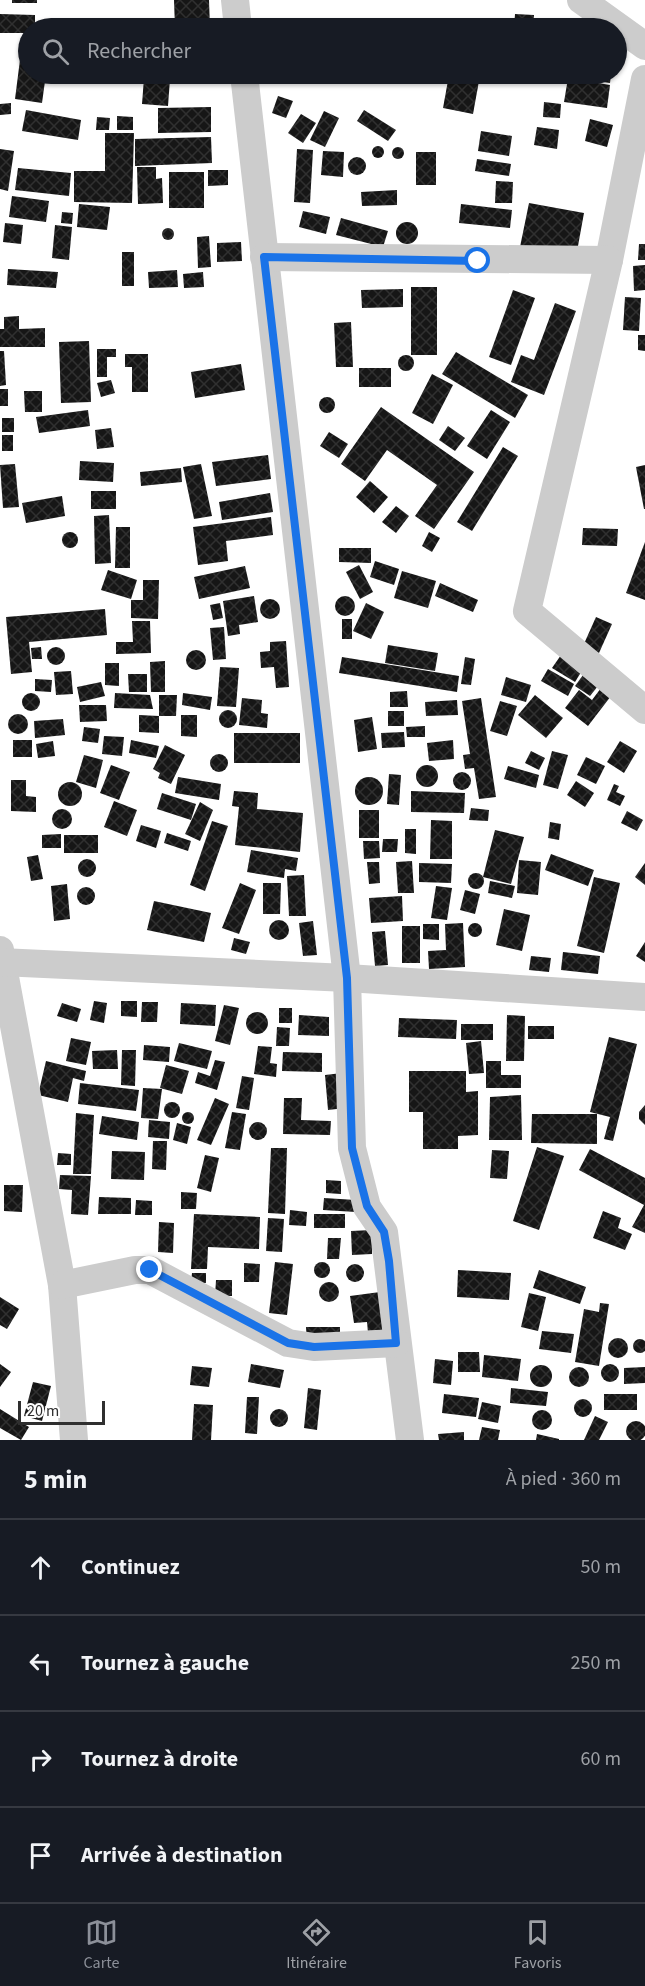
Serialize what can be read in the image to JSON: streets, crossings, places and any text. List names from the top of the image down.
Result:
{
  "scale_bar": "20 m",
  "page": {
    "search": "Rechercher",
    "scale": "20 m",
    "heading": ["5 min", "À pied · 360 m"],
    "list": [
      ["Continuez", "50 m"],
      ["Tournez à gauche", "250 m"],
      ["Tournez à droite", "60 m"],
      "Arrivée à destination"
    ],
    "nav": ["Carte", "Itinéraire", "Favoris"]
  }
}
